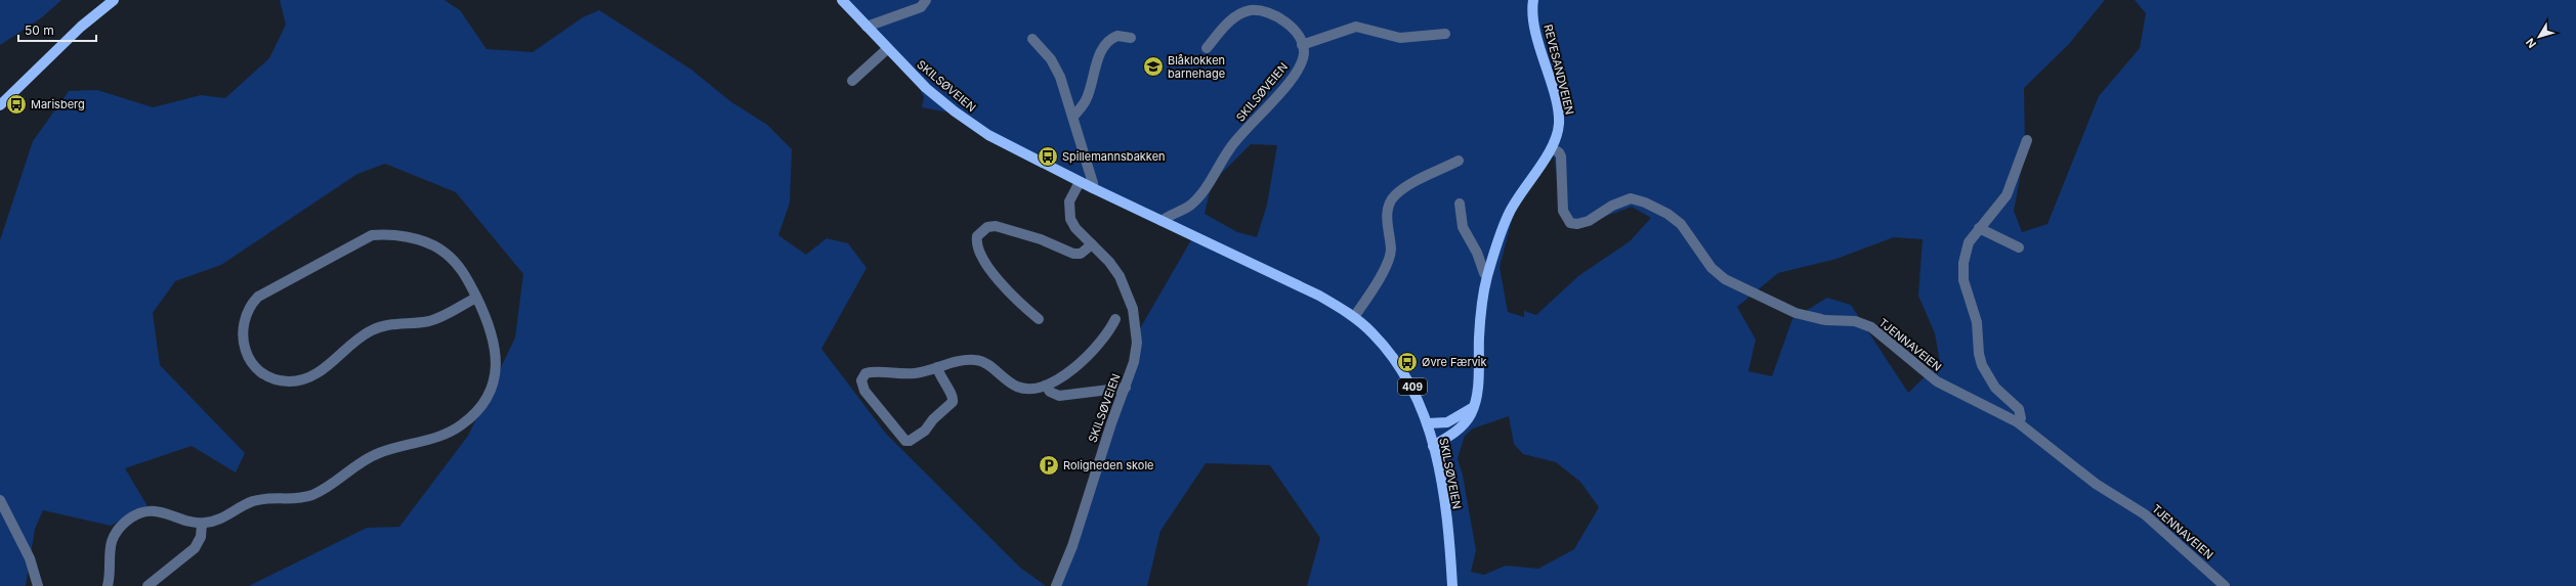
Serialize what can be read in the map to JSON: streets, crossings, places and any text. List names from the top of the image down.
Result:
{
  "streets": {
    "main road": ["REVESANDVEIEN", "SKILSØVEIEN", "409"],
    "street": ["TJENNAVEIEN"]
  },
  "crossings": [
    ["REVESANDVEIEN", "SKILSØVEIEN"],
    ["REVESANDVEIEN", "TJENNAVEIEN"]
  ],
  "places": {
    "school or university": ["Blåklokken barnehage"],
    "bus stop": ["Marisberg", "Spillemannsbakken", "Øvre Færvik"],
    "parking": ["Roligheden skole"]
  },
  "scale_bar": "50 m",
  "north": "bottom left"
}
